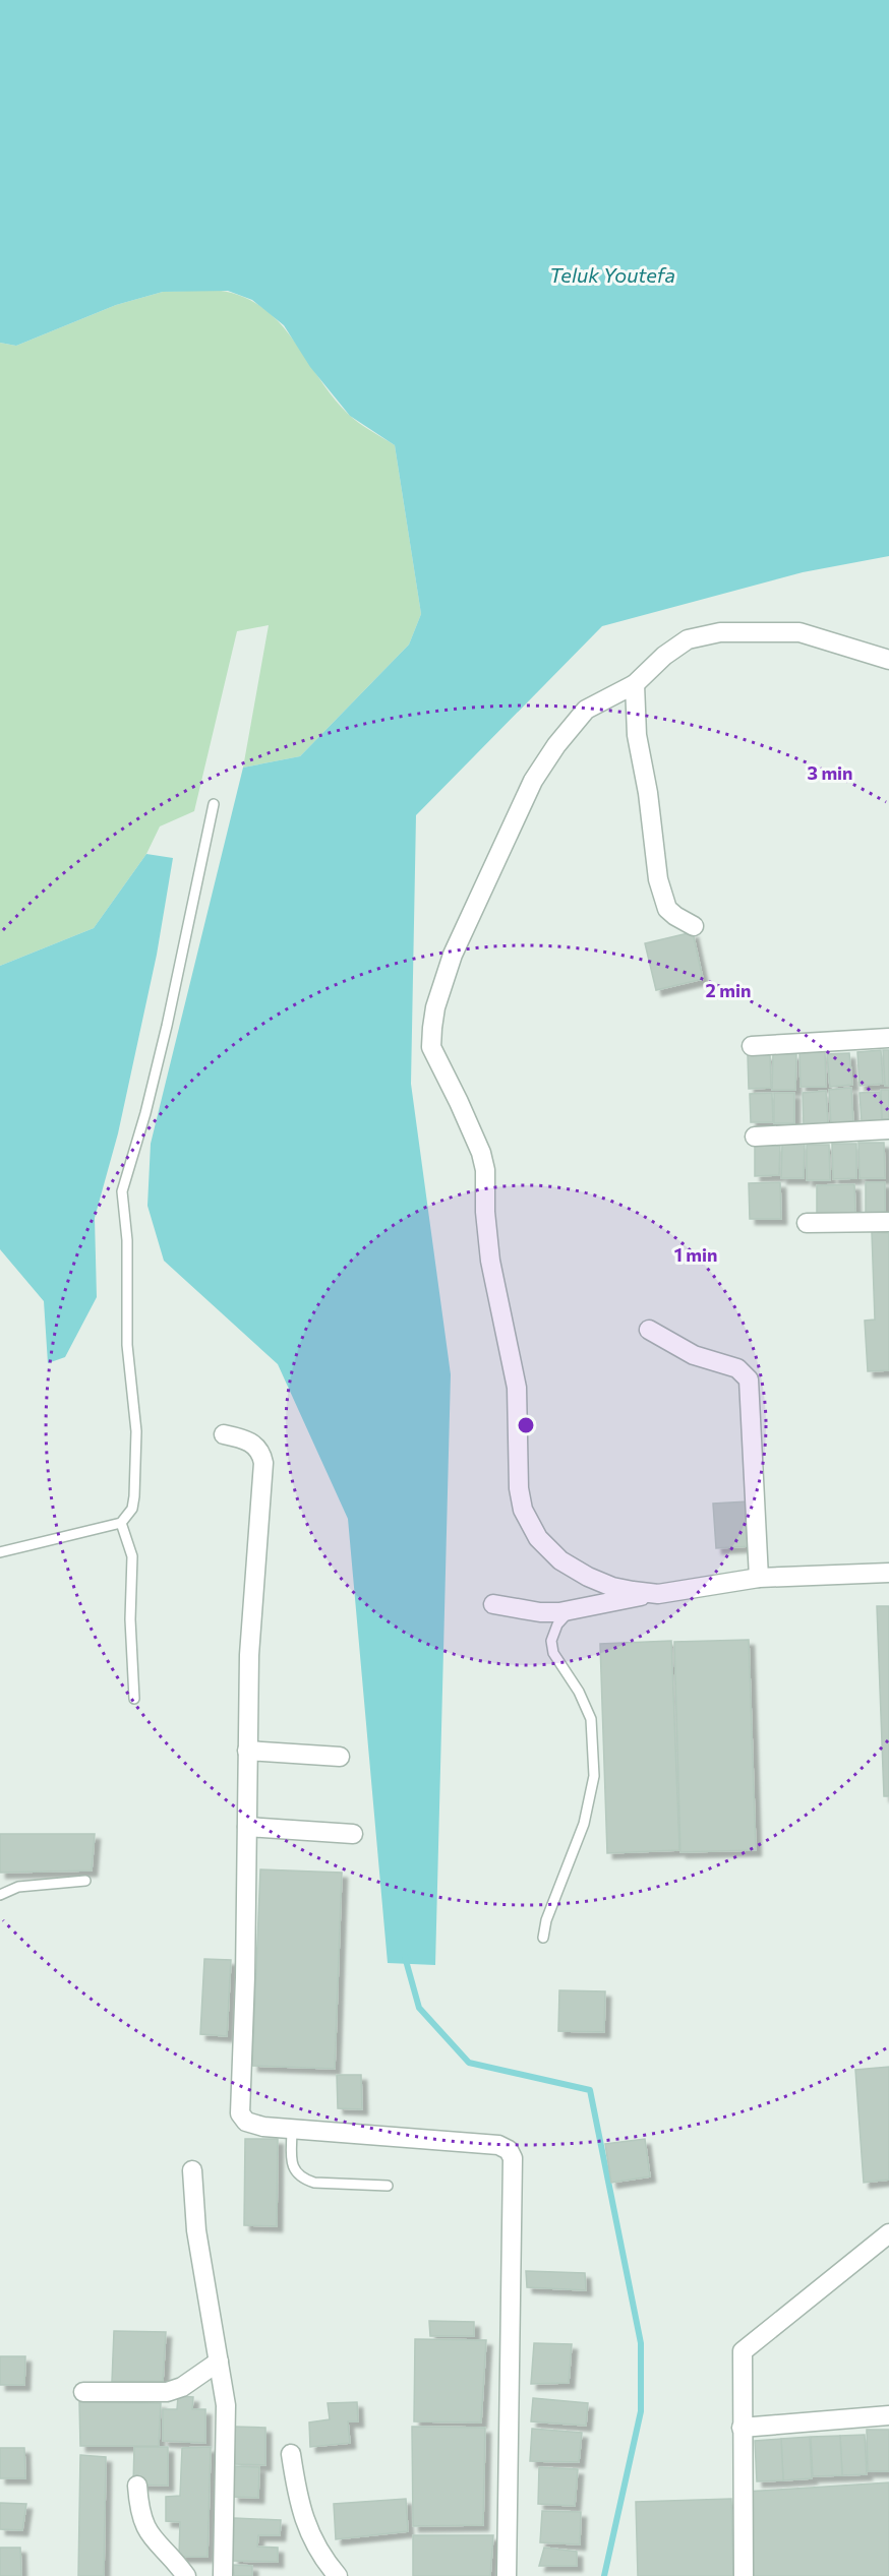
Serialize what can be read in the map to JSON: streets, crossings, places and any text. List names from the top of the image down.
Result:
{
  "water": ["Teluk Youtefa"],
  "rings": ["3 min", "2 min", "1 min"]
}
